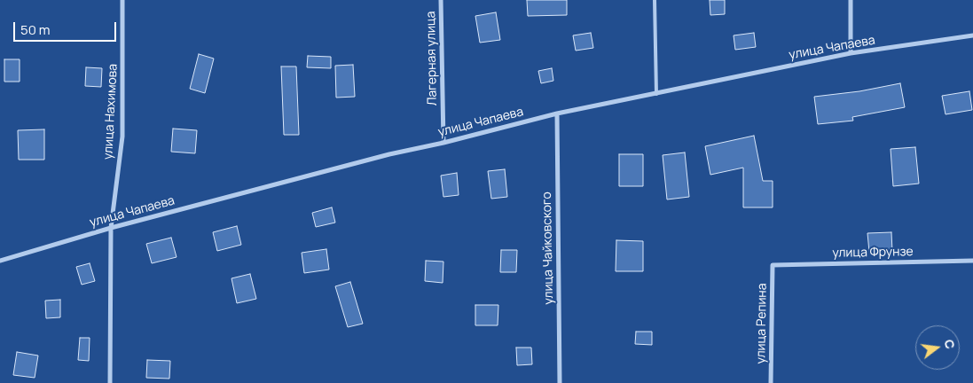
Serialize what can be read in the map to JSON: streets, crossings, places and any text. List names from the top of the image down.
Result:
{
  "streets": {
    "street": [
      "улица Чапаева",
      "Лагерная улица",
      "улица Нахимова",
      "улица Чайковского",
      "улица Фрунзе",
      "улица Репина"
    ]
  },
  "crossings": [
    ["улица Чапаева", "Лагерная улица"],
    ["улица Чапаева", "улица Нахимова"],
    ["улица Чапаева", "улица Чайковского"],
    ["улица Фрунзе", "улица Репина"]
  ],
  "scale_bar": "50 m",
  "north": "right"
}
